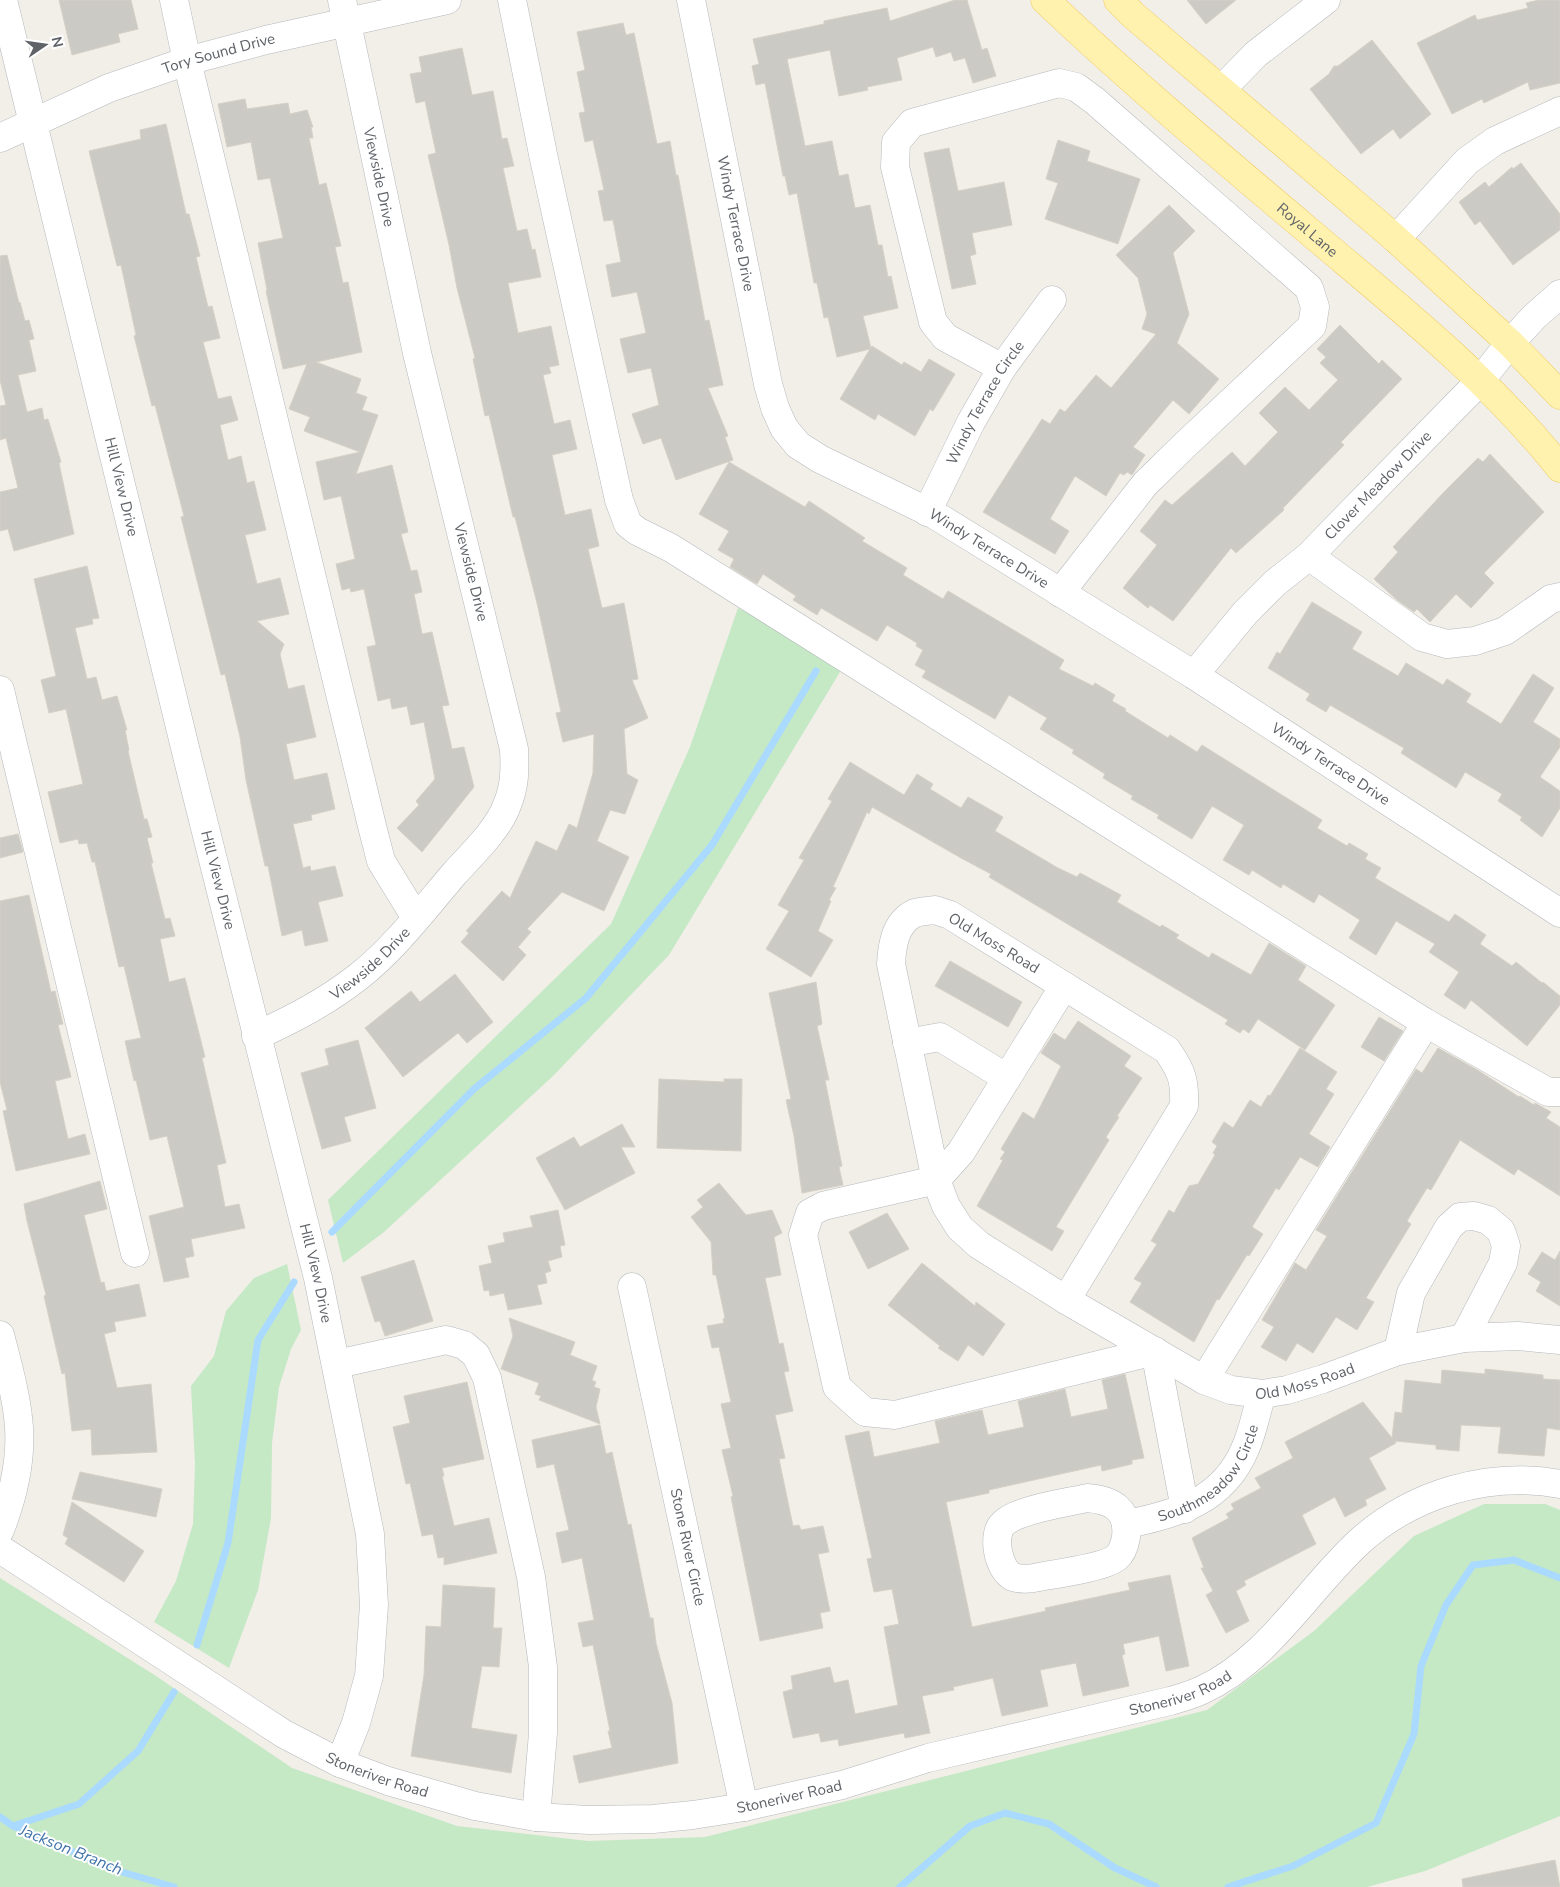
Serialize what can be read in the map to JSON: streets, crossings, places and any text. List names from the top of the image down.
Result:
{
  "streets": {
    "main road": ["Royal Lane"],
    "street": [
      "Tory Sound Drive",
      "Viewside Drive",
      "Windy Terrace Drive",
      "Windy Terrace Circle",
      "Clover Meadow Drive",
      "Hill View Drive",
      "Old Moss Road",
      "Southmeadow Circle",
      "Stone River Circle",
      "Stoneriver Road"
    ]
  },
  "crossings": [
    ["Tory Sound Drive", "Viewside Drive"],
    ["Tory Sound Drive", "Hill View Drive"],
    ["Viewside Drive", "Hill View Drive"],
    ["Windy Terrace Drive", "Windy Terrace Circle"],
    ["Windy Terrace Drive", "Clover Meadow Drive"],
    ["Royal Lane", "Clover Meadow Drive"],
    ["Hill View Drive", "Stoneriver Road"],
    ["Old Moss Road", "Southmeadow Circle"],
    ["Stone River Circle", "Stoneriver Road"]
  ],
  "water": ["Jackson Branch"],
  "north": "right"
}
